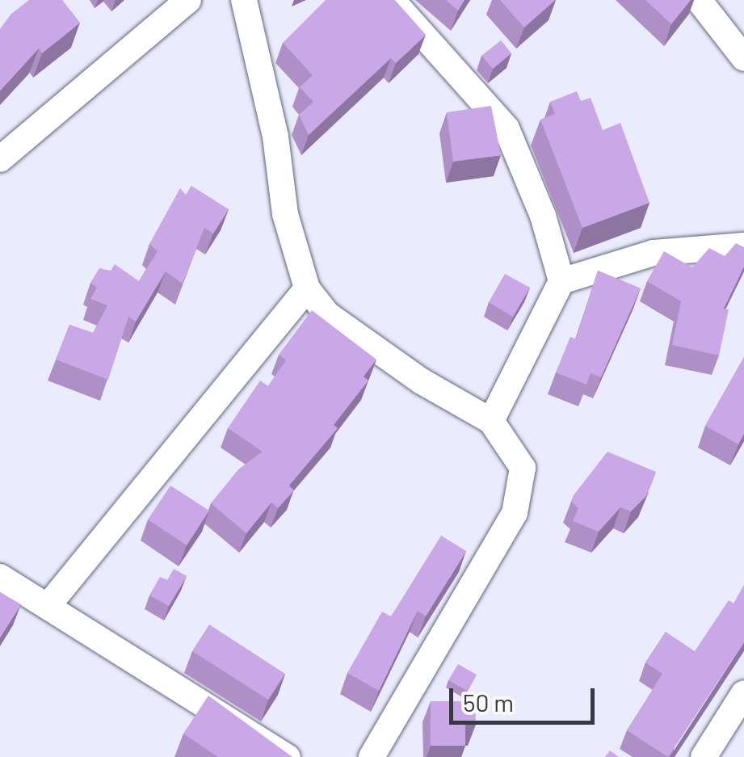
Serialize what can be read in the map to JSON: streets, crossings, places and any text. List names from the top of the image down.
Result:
{
  "scale_bar": "50 m"
}
